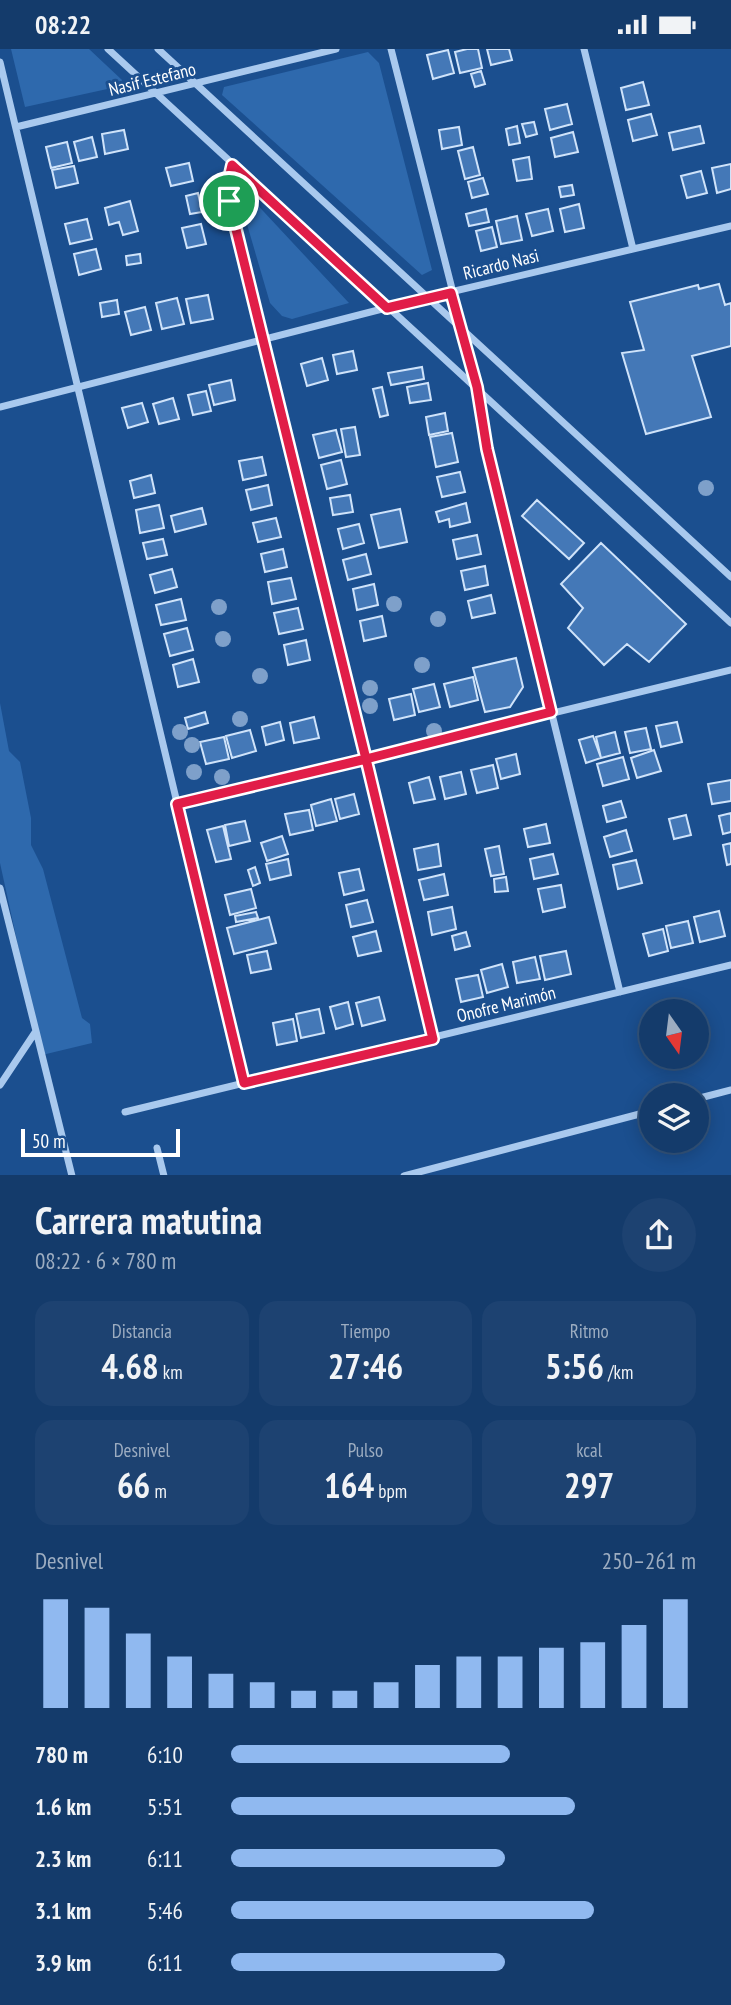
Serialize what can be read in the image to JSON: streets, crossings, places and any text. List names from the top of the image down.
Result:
{
  "streets": {
    "street": ["Nasif Estefano", "Ricardo Nasi", "Onofre Marimón"]
  },
  "scale_bar": "50 m",
  "north": "bottom",
  "page": {
    "status": "08:22",
    "scale": "50 m",
    "heading": ["Carrera matutina", "08:22 · 6 × 780 m"],
    "stats": [
      ["Distancia", "4.68 km"],
      ["Tiempo", "27:46"],
      ["Ritmo", "5:56 /km"],
      ["Desnivel", "66 m"],
      ["Pulso", "164 bpm"],
      ["kcal", "297"]
    ],
    "chart": ["Desnivel", "250–261 m"],
    "list": [
      {
        "name": "780 m",
        "note": "6:10"
      },
      {
        "name": "1.6 km",
        "note": "5:51"
      },
      {
        "name": "2.3 km",
        "note": "6:11"
      },
      {
        "name": "3.1 km",
        "note": "5:46"
      },
      {
        "name": "3.9 km",
        "note": "6:11"
      }
    ]
  }
}
